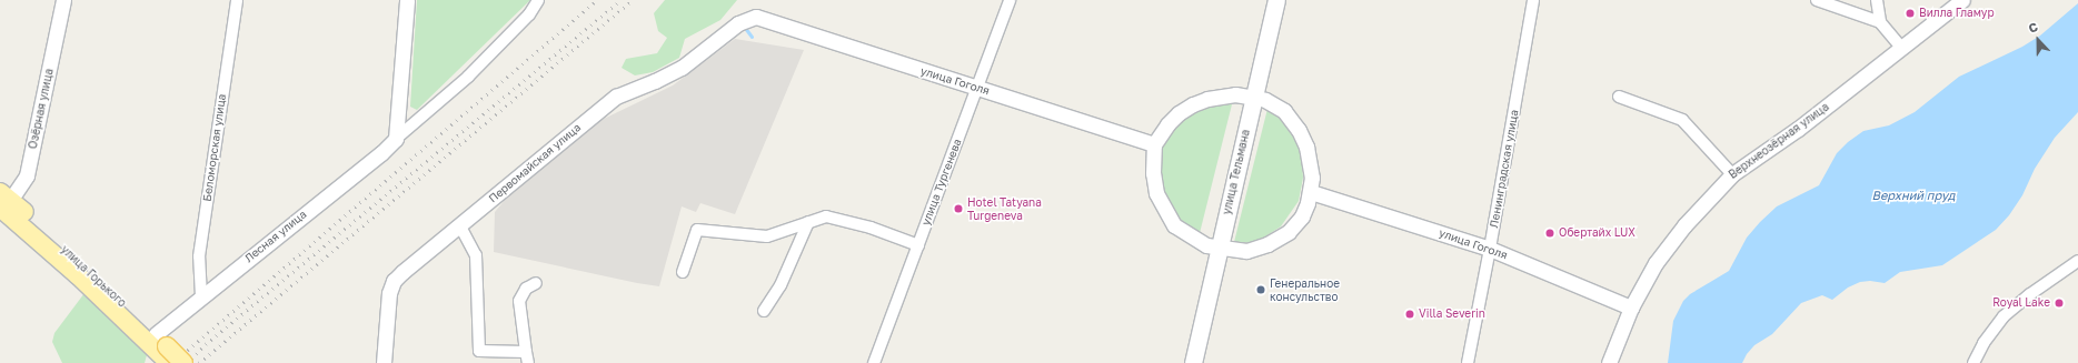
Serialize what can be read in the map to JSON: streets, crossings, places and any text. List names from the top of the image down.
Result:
{
  "streets": {
    "main road": ["улица Тельмана", "улица Горького"],
    "street": [
      "улица Гоголя",
      "Озёрная улица",
      "Верхнеозёрная улица",
      "Беломорская улица",
      "Первомайская улица",
      "Ленинградская улица",
      "улица Тургенева",
      "Лесная улица"
    ]
  },
  "crossings": [
    ["улица Гоголя", "Верхнеозёрная улица"],
    ["улица Гоголя", "Первомайская улица"],
    ["улица Гоголя", "Ленинградская улица"],
    ["улица Гоголя", "улица Тургенева"],
    ["Озёрная улица", "улица Горького"],
    ["Беломорская улица", "Лесная улица"],
    ["Лесная улица", "улица Горького"]
  ],
  "water": ["Верхний пруд"],
  "places": [
    "Вилла Гламур",
    "Hotel Tatyana Turgeneva",
    "Обертайх LUX",
    "Генеральное консульство",
    "Royal Lake",
    "Villa Severin"
  ],
  "north": "top"
}
